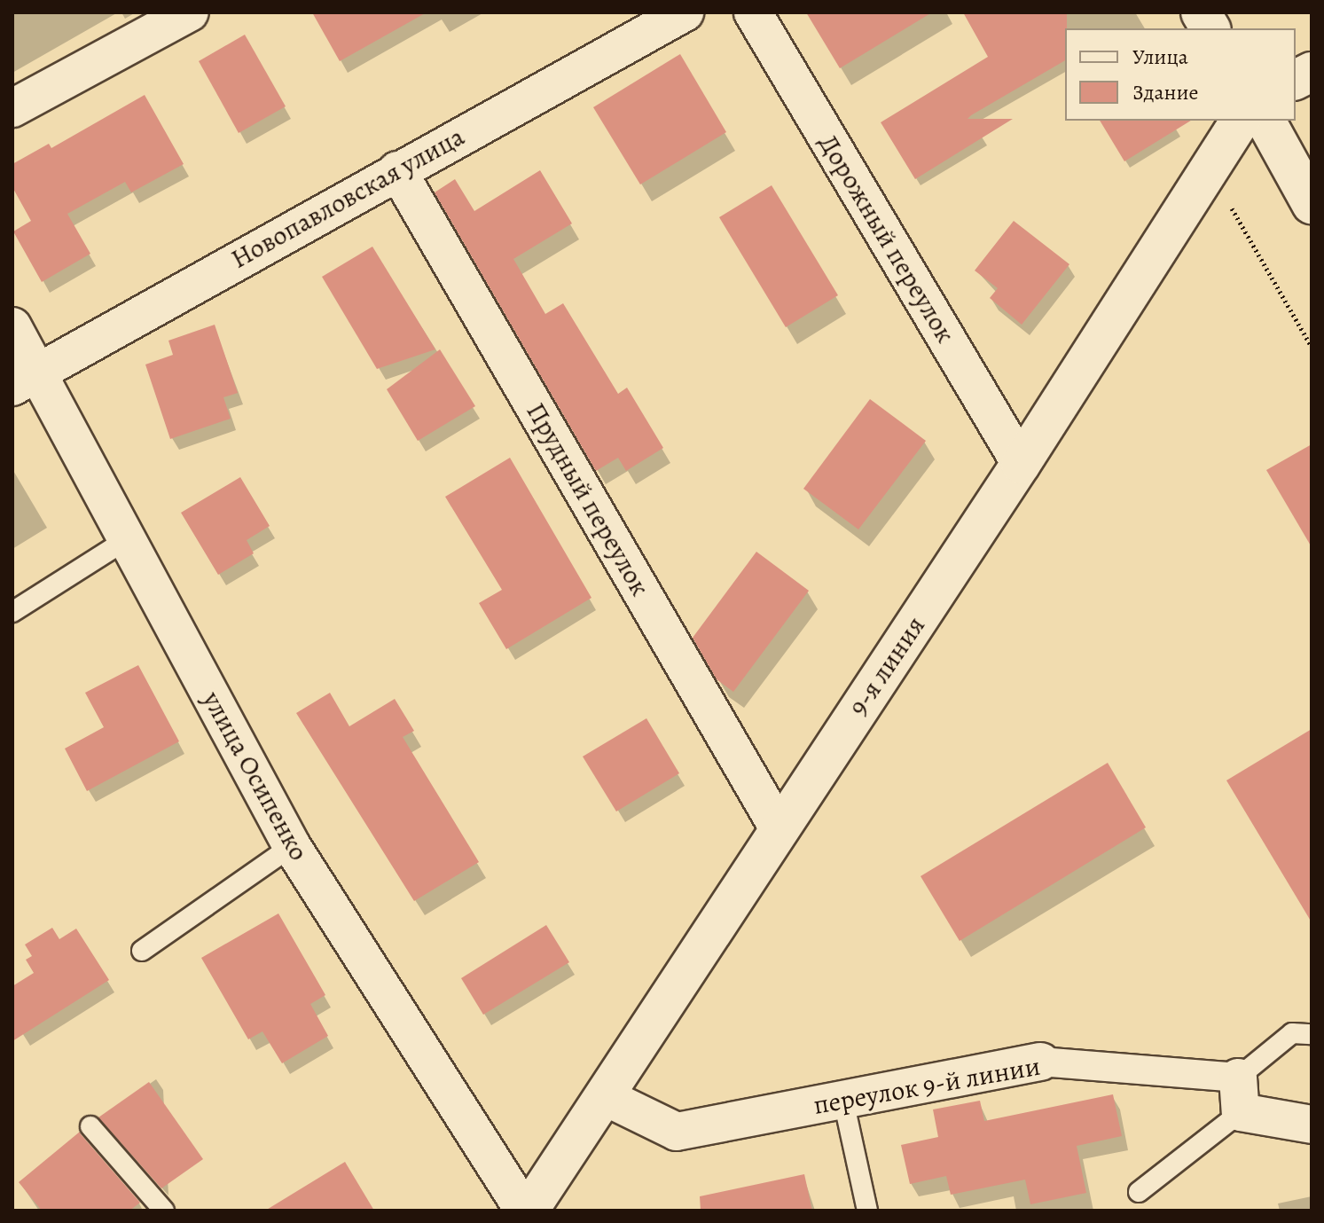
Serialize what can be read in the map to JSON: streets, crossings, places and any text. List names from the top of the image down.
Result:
{
  "streets": {
    "street": [
      "Новопавловская улица",
      "Дорожный переулок",
      "Прудный переулок",
      "9-я линия",
      "улица Осипенко",
      "переулок 9-й линии"
    ]
  },
  "crossings": [
    ["Новопавловская улица", "Прудный переулок"],
    ["Новопавловская улица", "улица Осипенко"],
    ["Дорожный переулок", "9-я линия"],
    ["Прудный переулок", "9-я линия"],
    ["9-я линия", "улица Осипенко"],
    ["9-я линия", "переулок 9-й линии"]
  ],
  "legend": ["Улица", "Здание"]
}
